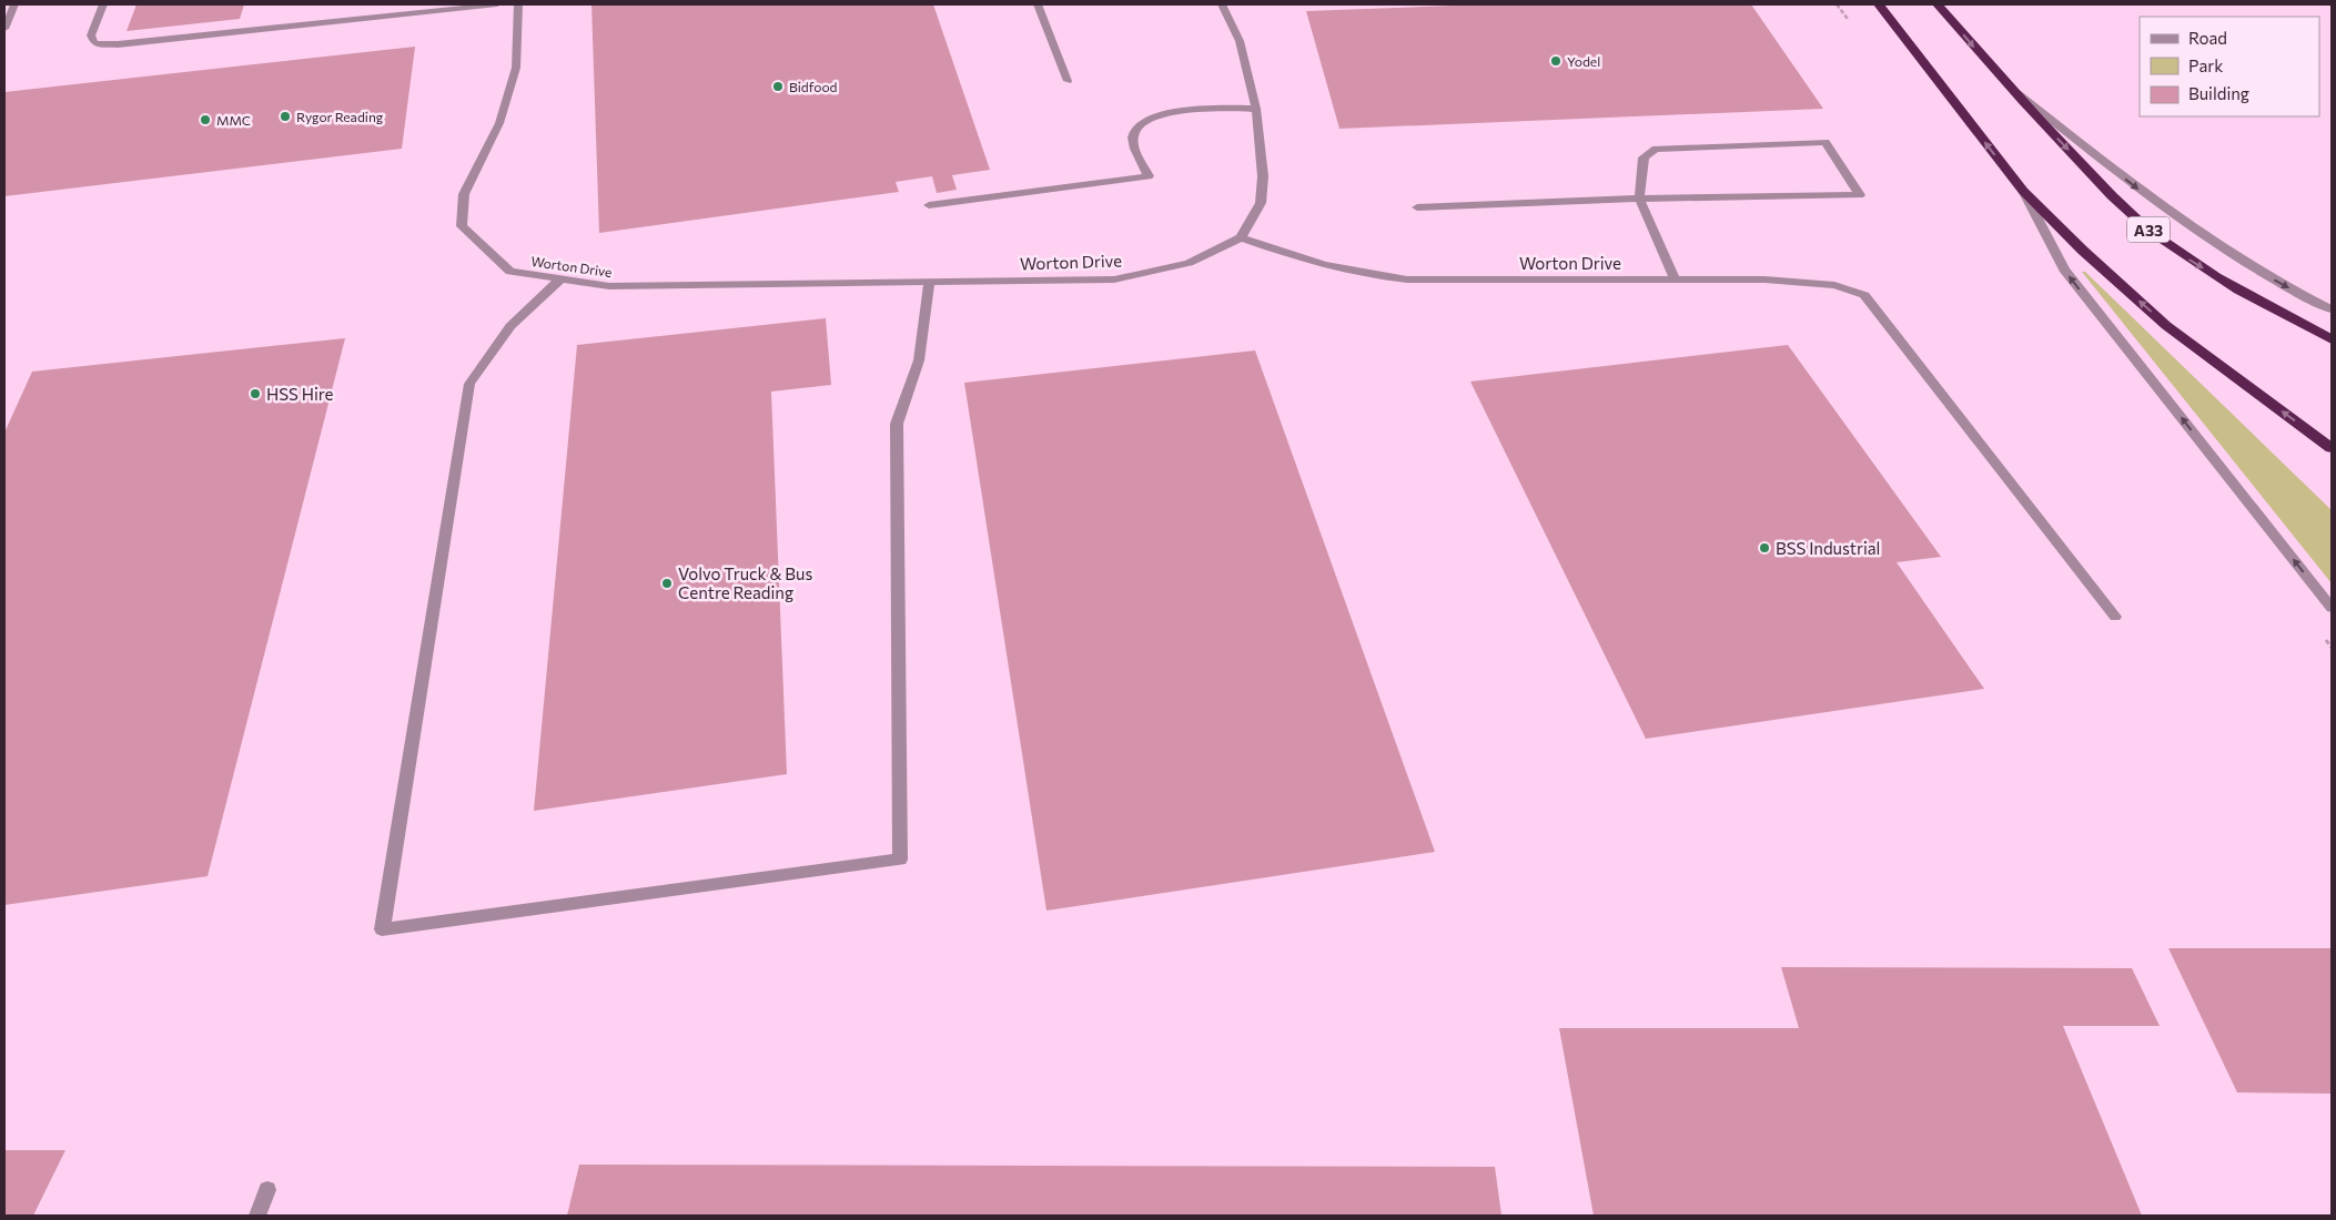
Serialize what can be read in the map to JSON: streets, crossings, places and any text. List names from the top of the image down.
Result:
{
  "streets": {
    "highway": ["A33"],
    "street": ["Worton Drive"]
  },
  "places": [
    "Yodel",
    "Bidfood",
    "Rygor Reading",
    "MMC",
    "HSS Hire",
    "BSS Industrial",
    "Volvo Truck & Bus Centre Reading"
  ],
  "legend": ["Road", "Park", "Building"]
}
